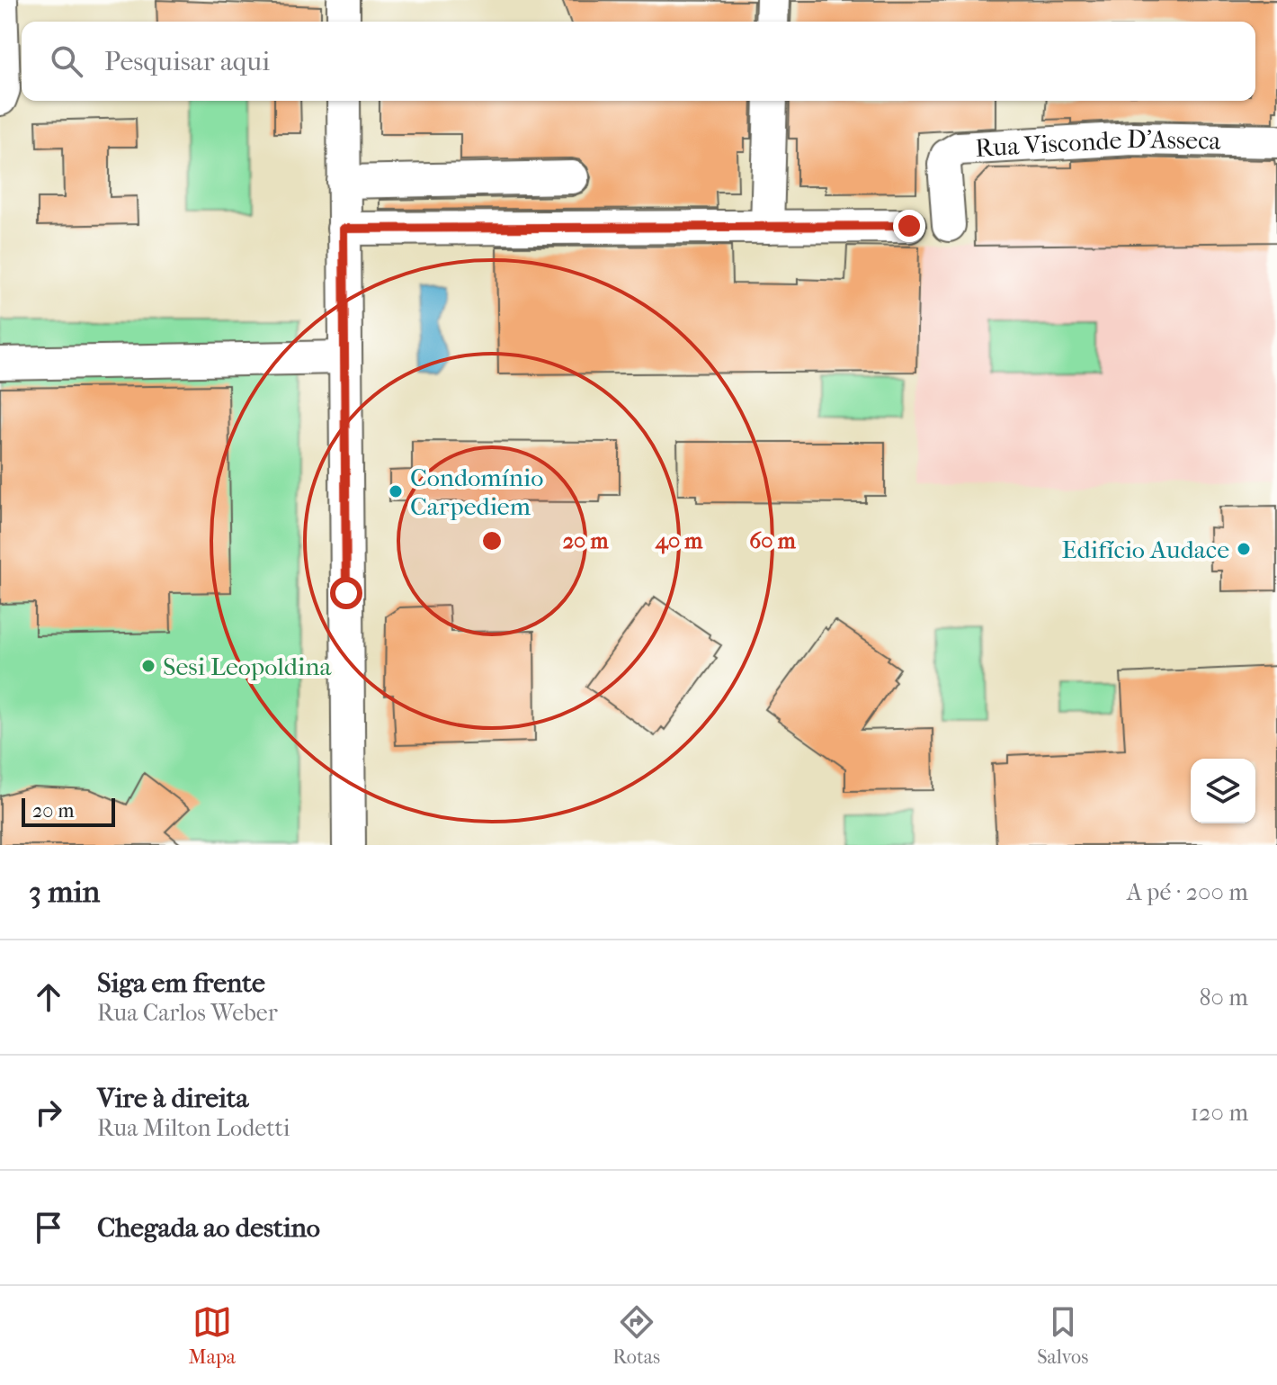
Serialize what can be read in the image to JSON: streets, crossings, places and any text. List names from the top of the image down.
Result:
{
  "streets": {
    "street": ["Rua Visconde D'Asseca"]
  },
  "places": ["Condomínio Carpediem", "Edifício Audace", "Sesi Leopoldina"],
  "scale_bar": "20 m",
  "page": {
    "search": "Pesquisar aqui",
    "scale": "20 m",
    "heading": ["3 min", "A pé · 200 m"],
    "list": [
      ["Siga em frente", "Rua Carlos Weber", "80 m"],
      ["Vire à direita", "Rua Milton Lodetti", "120 m"],
      "Chegada ao destino"
    ],
    "nav": ["Mapa", "Rotas", "Salvos"]
  },
  "rings": ["20 m", "40 m", "60 m"]
}
